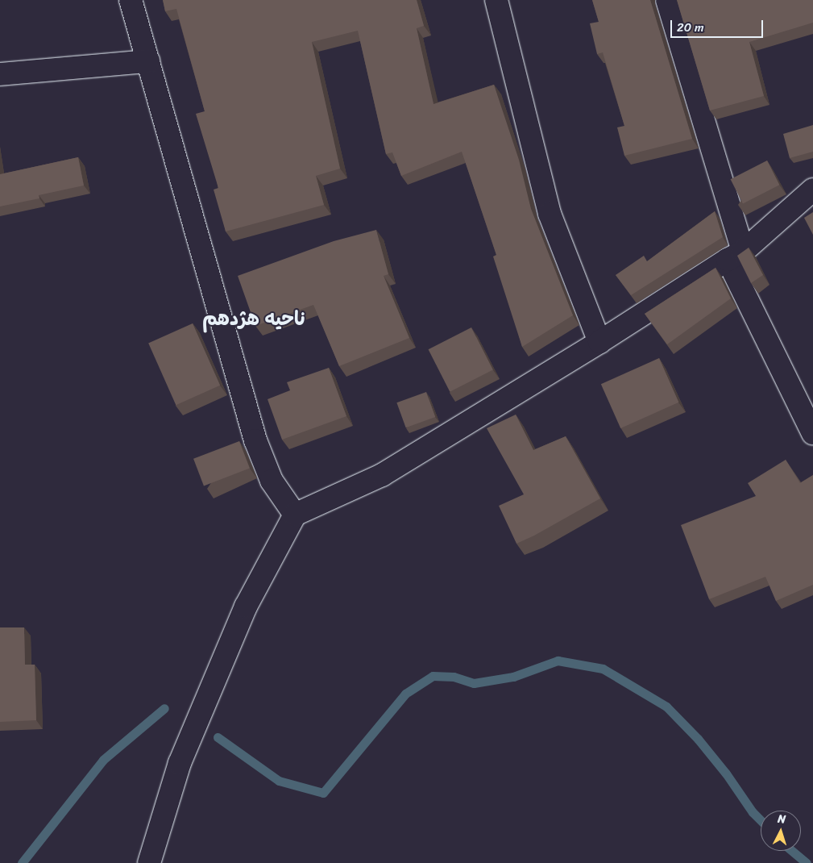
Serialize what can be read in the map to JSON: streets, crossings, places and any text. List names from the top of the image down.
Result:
{
  "districts": ["ناحیه هژدهم"],
  "scale_bar": "20 m",
  "north": "top"
}
